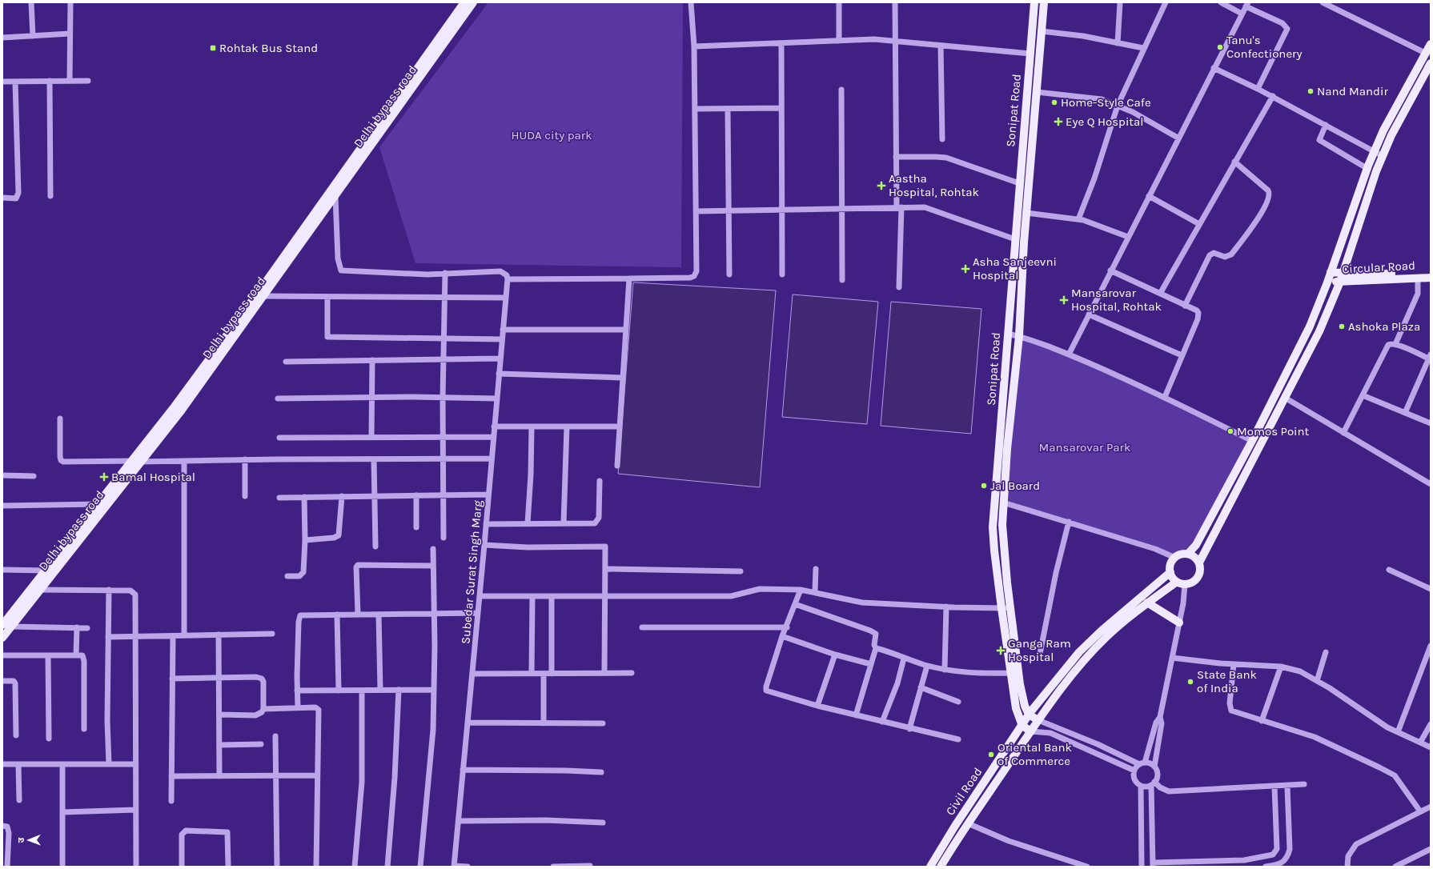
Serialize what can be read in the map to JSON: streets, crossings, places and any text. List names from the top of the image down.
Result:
{
  "streets": {
    "main road": [
      "Delhi bypass road",
      "Sonipat Road",
      "Circular Road",
      "Civil Road"
    ],
    "street": ["Subedar Surat Singh Marg"]
  },
  "crossings": [
    ["Sonipat Road", "Civil Road"]
  ],
  "parks": ["HUDA city park", "Mansarovar Park"],
  "places": {
    "other": [
      "Tanu's Confectionery",
      "Nand Mandir",
      "Home-Style Cafe",
      "Ashoka Plaza",
      "Momos Point",
      "Jal Board",
      "State Bank of India",
      "Oriental Bank of Commerce"
    ],
    "transit": ["Rohtak Bus Stand"],
    "health": [
      "Eye Q Hospital",
      "Aastha Hospital, Rohtak",
      "Asha Sanjeevni Hospital",
      "Mansarovar Hospital, Rohtak",
      "Bamal Hospital",
      "Ganga Ram Hospital"
    ]
  },
  "north": "left"
}
